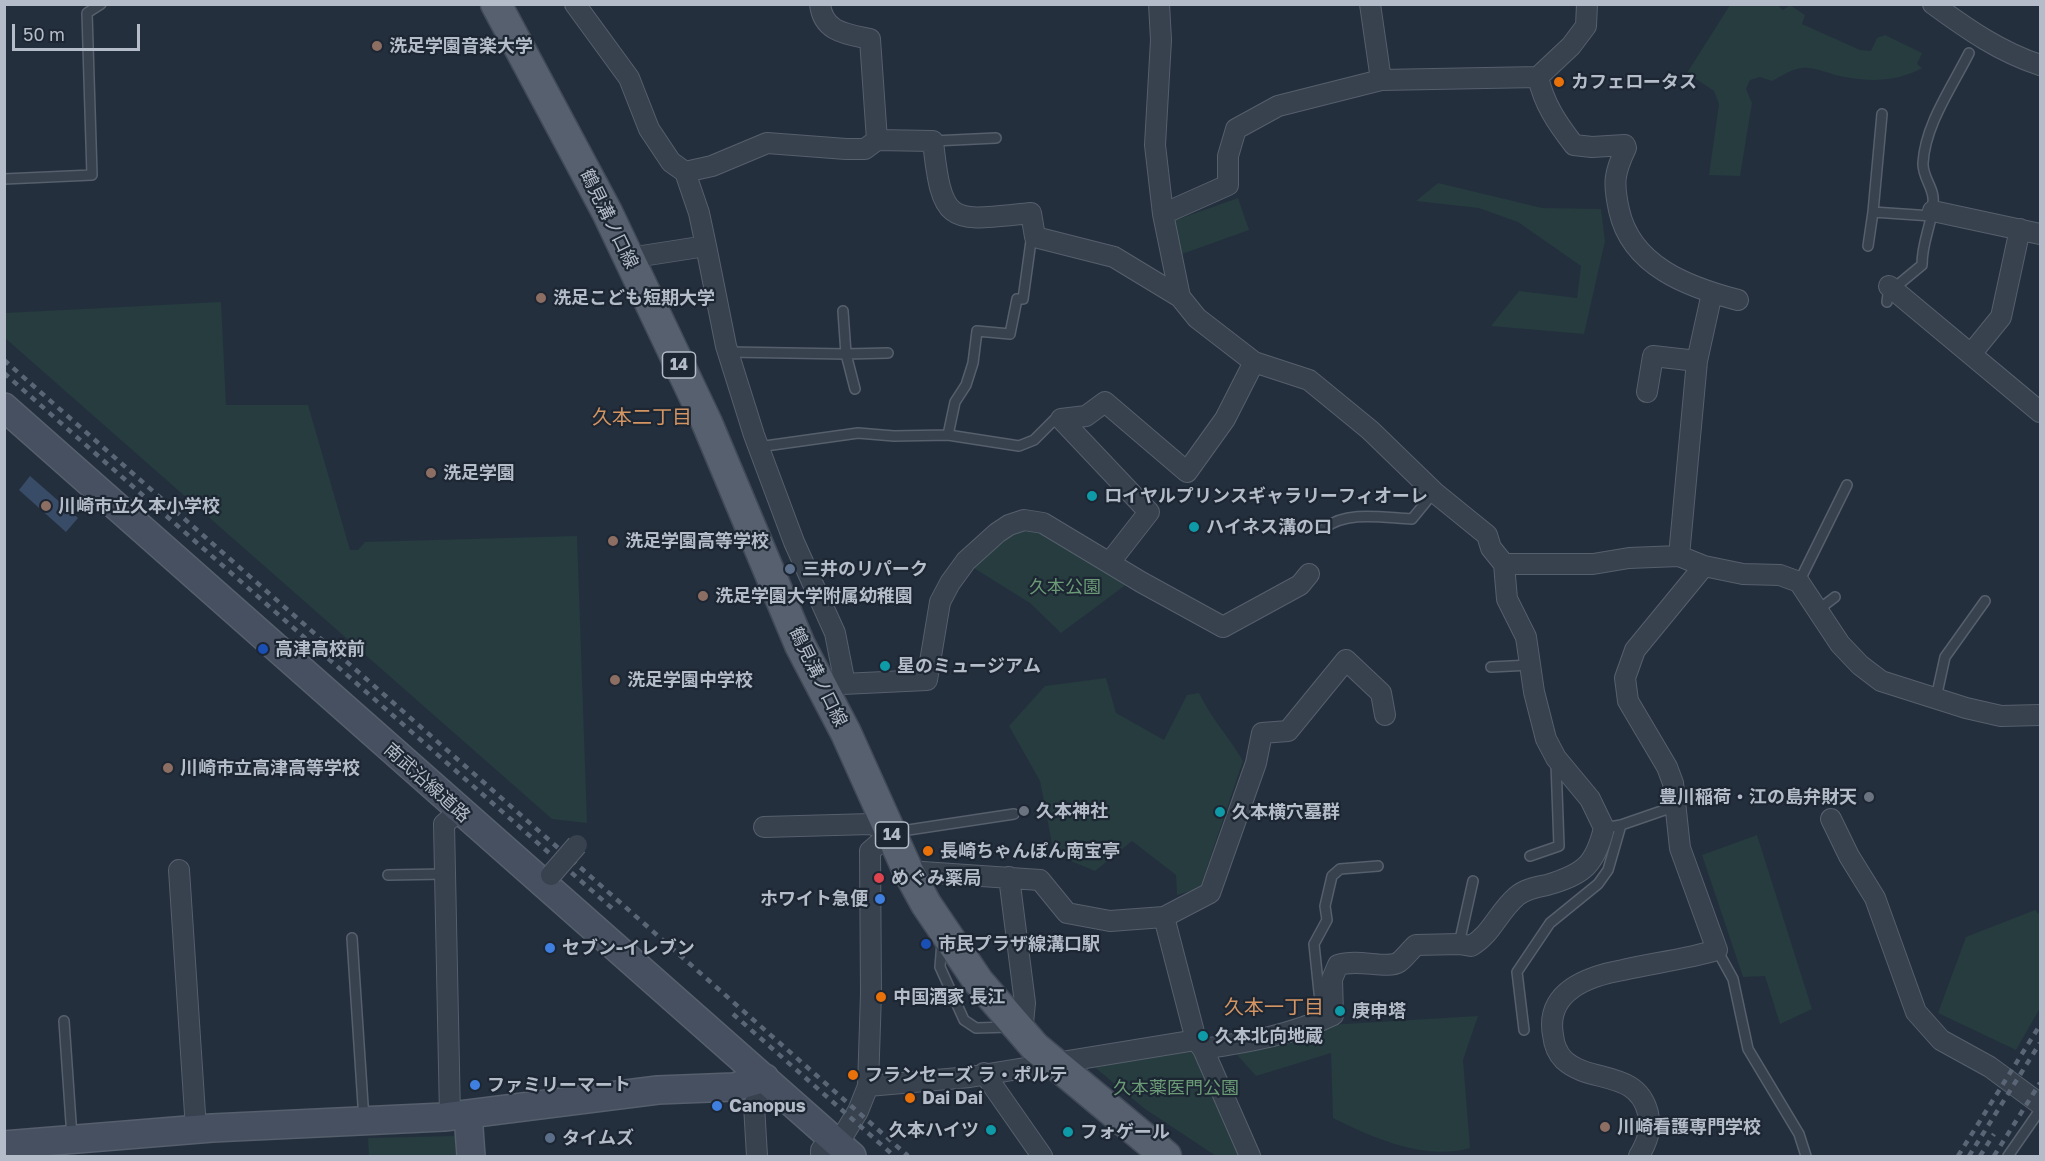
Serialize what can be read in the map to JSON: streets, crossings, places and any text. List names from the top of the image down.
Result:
{
  "streets": {
    "main road": ["鶴見溝ノ口線", "14"],
    "street": ["南武沿線道路"]
  },
  "districts": ["久本二丁目", "久本一丁目"],
  "parks": ["久本公園", "久本薬医門公園"],
  "places": [
    "洗足学園音楽大学",
    "カフェロータス",
    "洗足こども短期大学",
    "洗足学園",
    "ロイヤルプリンスギャラリーフィオーレ",
    "川崎市立久本小学校",
    "ハイネス溝の口",
    "洗足学園高等学校",
    "三井のリパーク",
    "洗足学園大学附属幼稚園",
    "高津高校前",
    "星のミュージアム",
    "洗足学園中学校",
    "川崎市立高津高等学校",
    "豊川稲荷・江の島弁財天",
    "久本神社",
    "久本横穴墓群",
    "長崎ちゃんぽん南宝亭",
    "めぐみ薬局",
    "ホワイト急便",
    "市民プラザ線溝口駅",
    "セブン-イレブン",
    "中国酒家 長江",
    "庚申塔",
    "久本北向地蔵",
    "フランセーズ ラ・ポルテ",
    "ファミリーマート",
    "Dai Dai",
    "Canopus",
    "川崎看護専門学校",
    "久本ハイツ",
    "フォゲール",
    "タイムズ"
  ],
  "scale_bar": "50 m"
}
